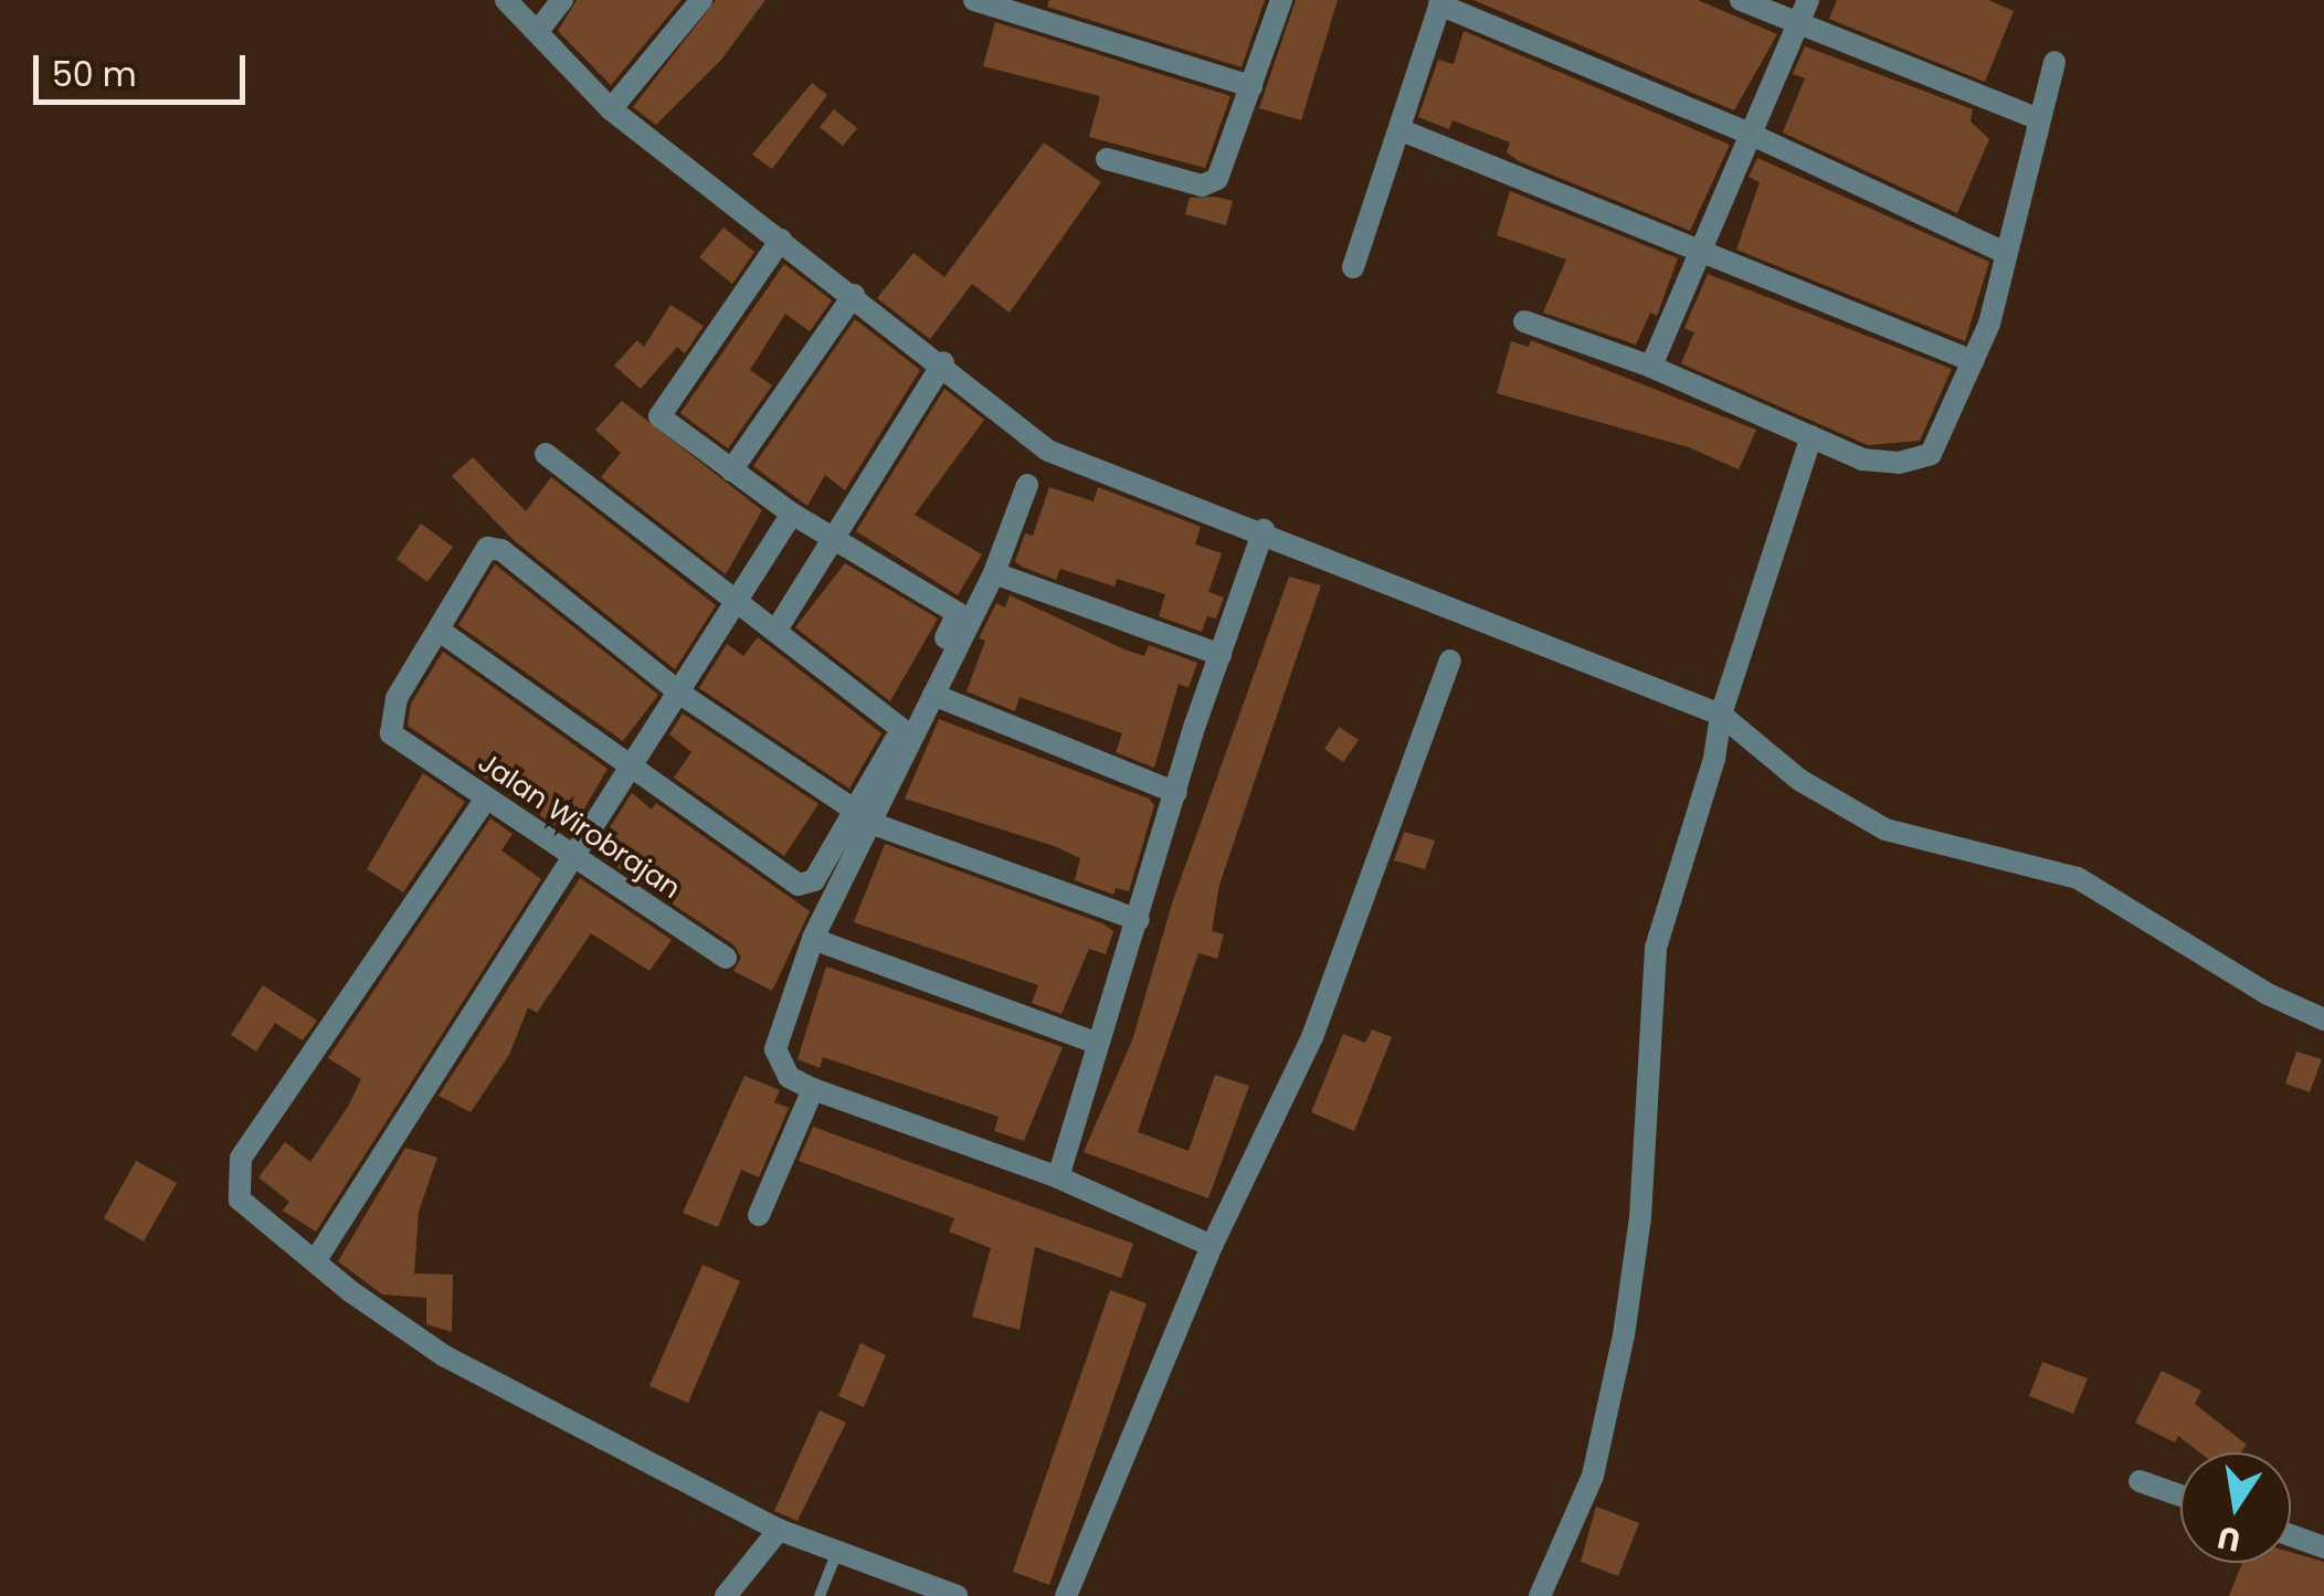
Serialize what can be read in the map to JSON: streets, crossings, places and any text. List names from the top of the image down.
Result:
{
  "streets": {
    "street": ["Jalan Wirobrajan"]
  },
  "scale_bar": "50 m",
  "north": "bottom"
}
